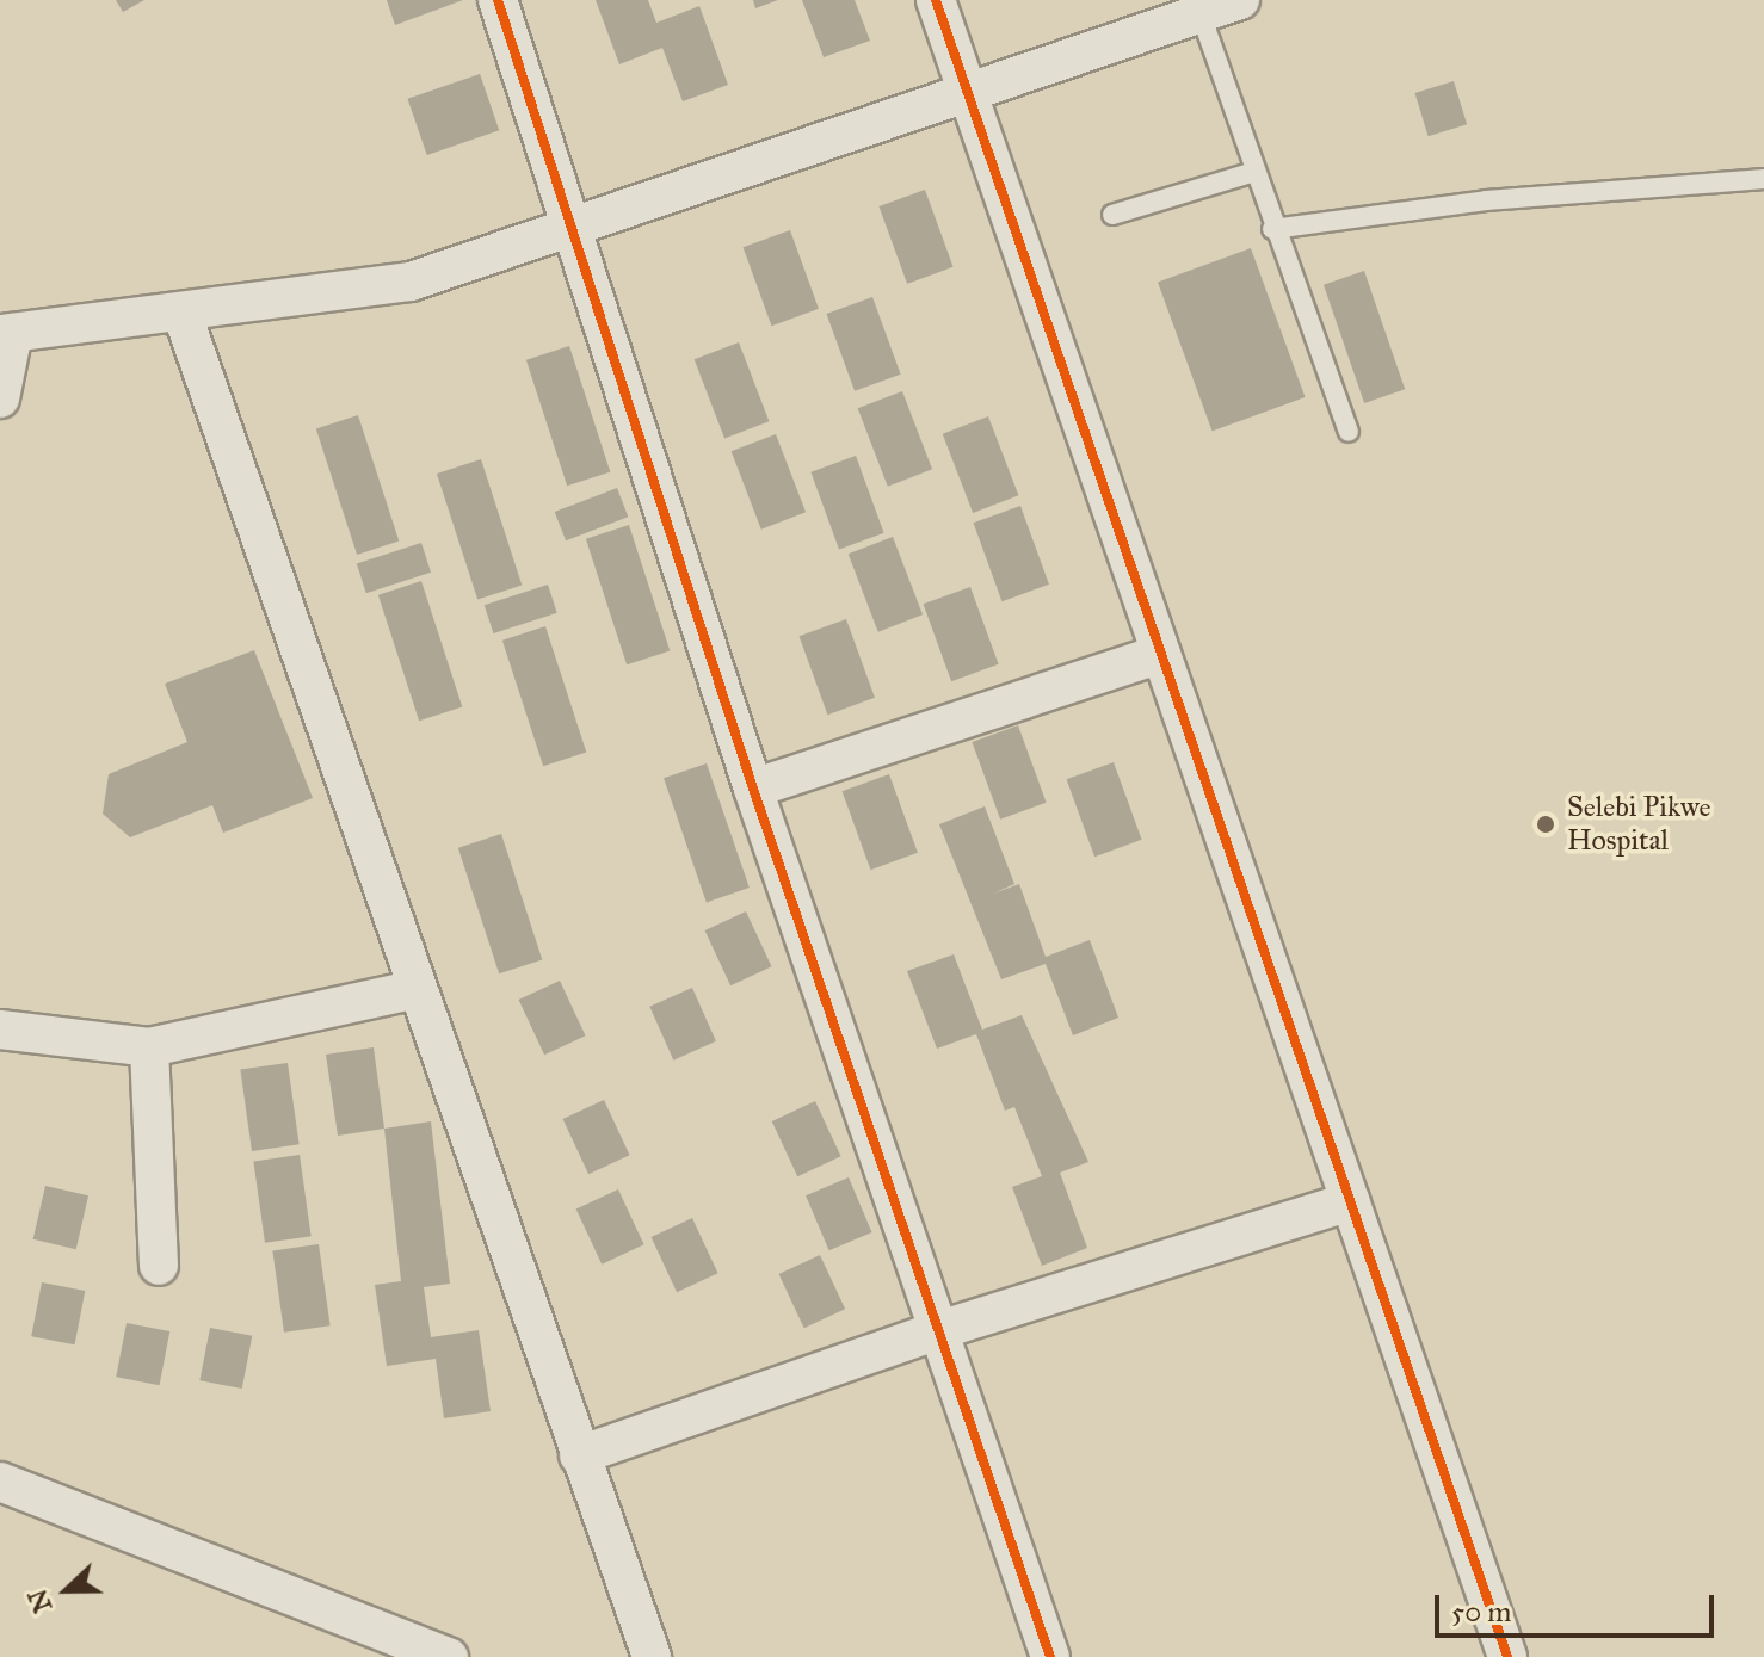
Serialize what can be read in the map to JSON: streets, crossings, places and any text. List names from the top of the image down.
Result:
{
  "places": ["Selebi Pikwe Hospital"],
  "scale_bar": "50 m",
  "north": "left"
}
